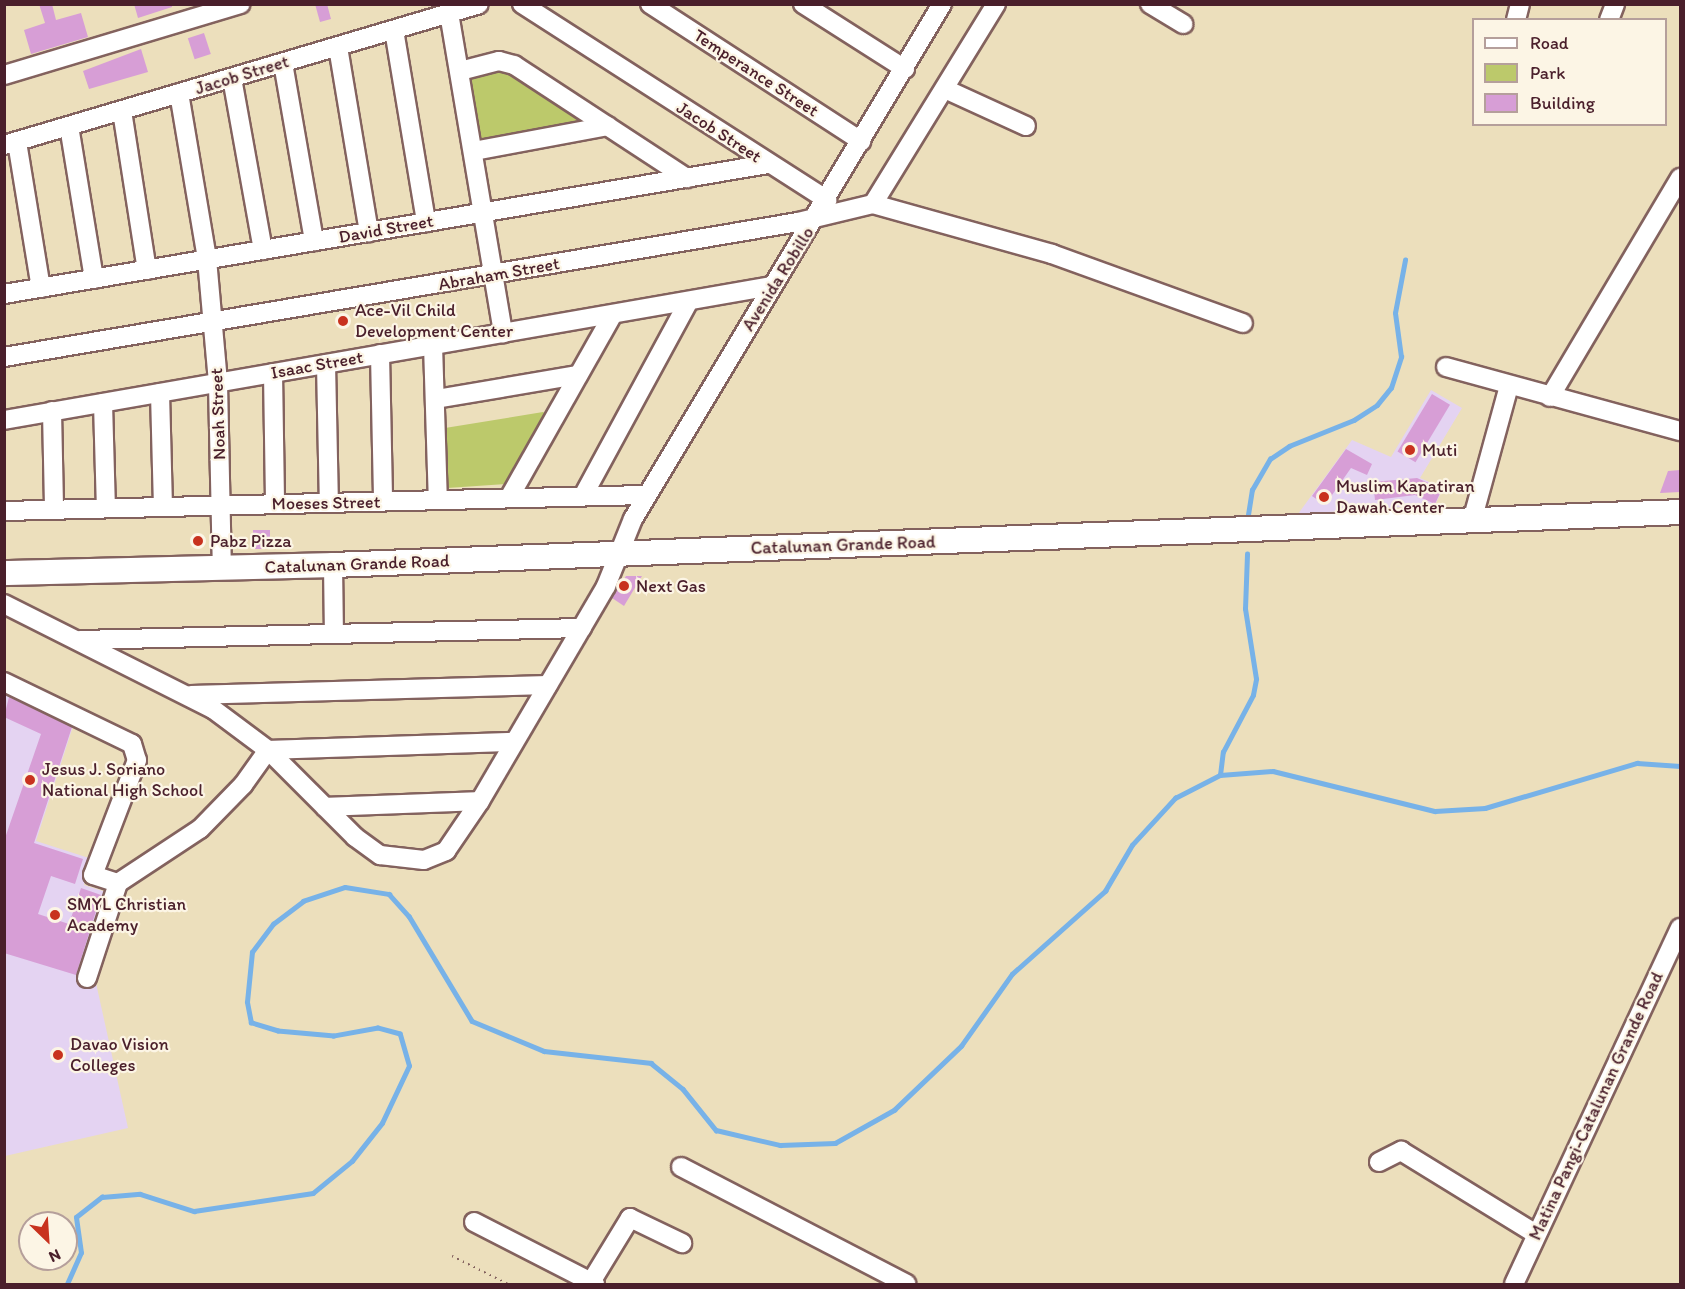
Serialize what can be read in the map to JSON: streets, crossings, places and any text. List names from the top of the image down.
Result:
{
  "streets": {
    "main road": ["Catalunan Grande Road"],
    "street": [
      "Temperance Street",
      "Jacob Street",
      "David Street",
      "Abraham Street",
      "Avenida Robillo",
      "Isaac Street",
      "Noah Street",
      "Moeses Street",
      "Matina Pangi-Catalunan Grande Road"
    ]
  },
  "crossings": [
    ["Temperance Street", "Avenida Robillo"],
    ["Jacob Street", "David Street"],
    ["Jacob Street", "Avenida Robillo"],
    ["Jacob Street", "Noah Street"],
    ["David Street", "Noah Street"],
    ["Abraham Street", "Avenida Robillo"],
    ["Abraham Street", "Noah Street"],
    ["Avenida Robillo", "Isaac Street"],
    ["Avenida Robillo", "Moeses Street"],
    ["Avenida Robillo", "Catalunan Grande Road"],
    ["Isaac Street", "Noah Street"],
    ["Noah Street", "Moeses Street"],
    ["Noah Street", "Catalunan Grande Road"]
  ],
  "places": [
    "Ace-Vil Child Development Center",
    "Muti",
    "Muslim Kapatiran Dawah Center",
    "Pabz Pizza",
    "Next Gas",
    "Jesus J. Soriano National High School",
    "SMYL Christian Academy",
    "Davao Vision Colleges"
  ],
  "legend": ["Road", "Park", "Building"],
  "north": "bottom right"
}
